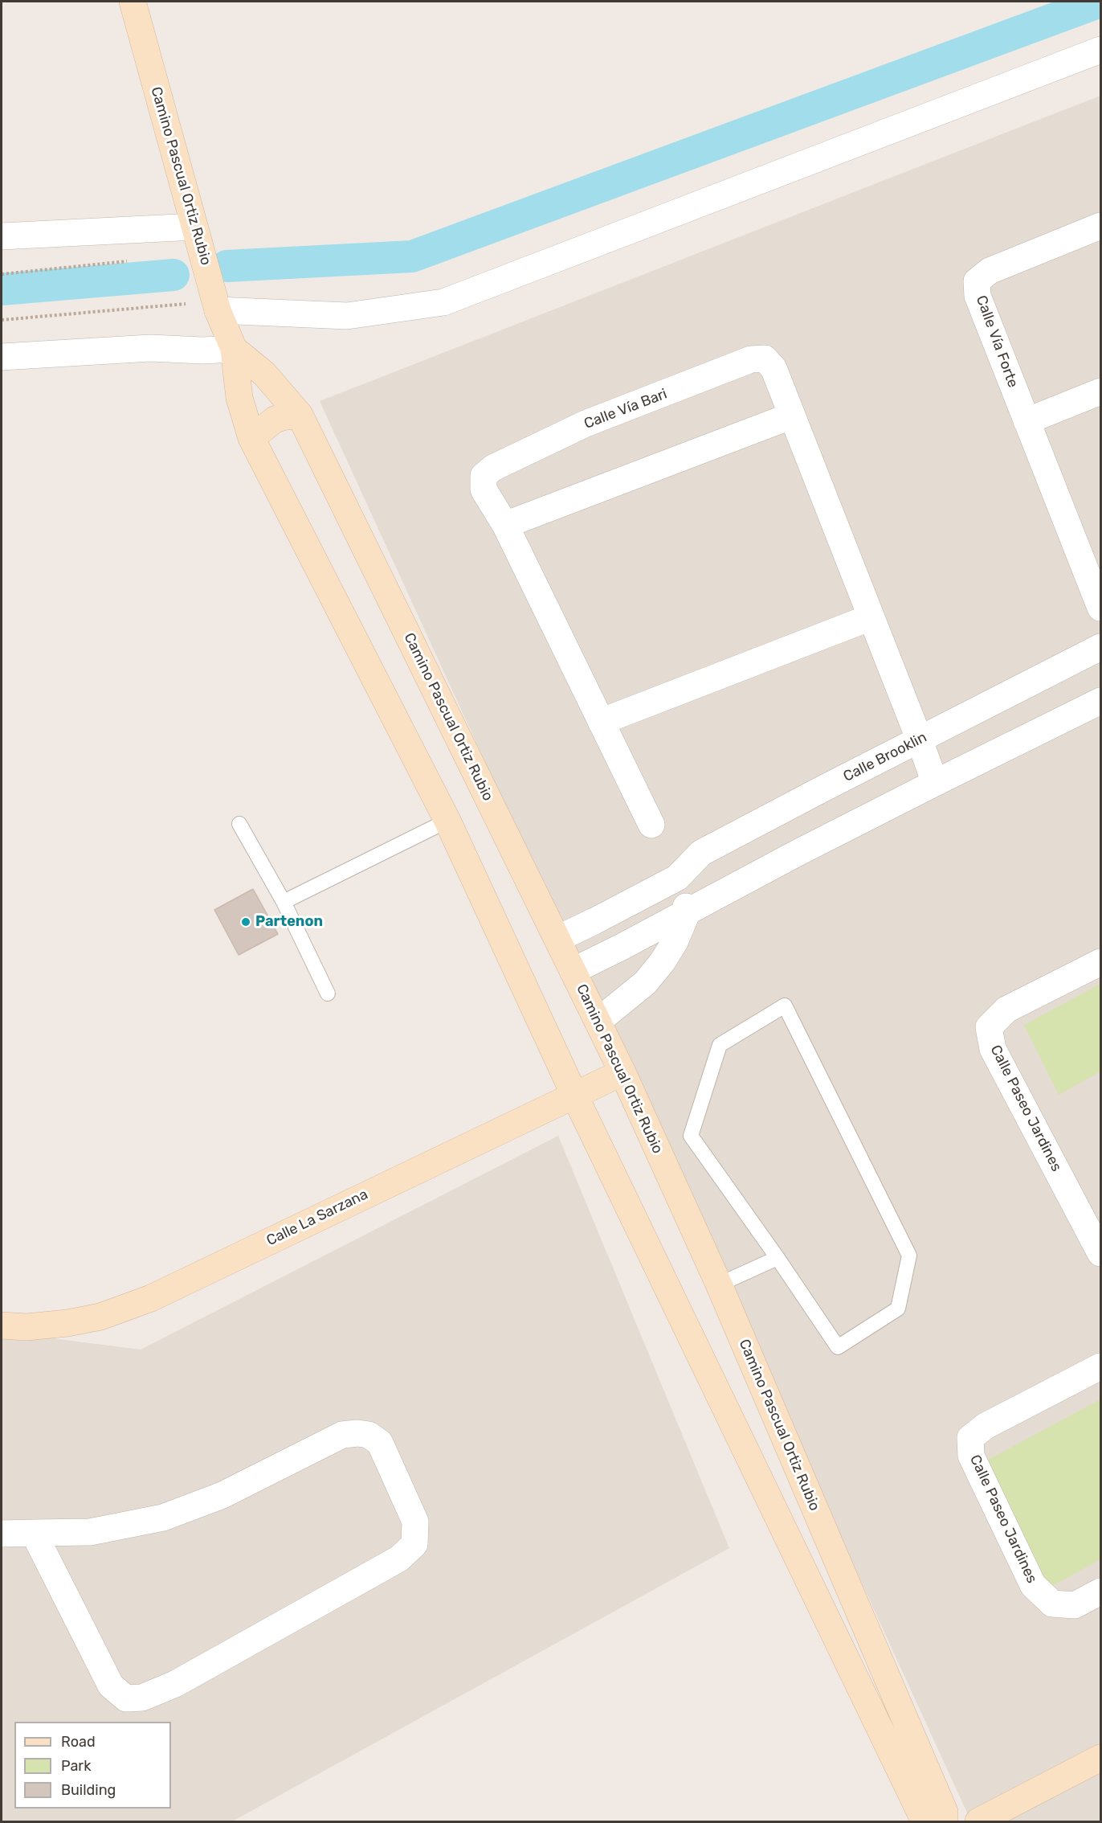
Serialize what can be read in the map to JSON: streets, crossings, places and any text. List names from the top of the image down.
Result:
{
  "streets": {
    "street": [
      "Camino Pascual Ortiz Rubio",
      "Calle Vía Forte",
      "Calle Vía Bari",
      "Calle Brooklin",
      "Calle Paseo Jardines",
      "Calle La Sarzana"
    ]
  },
  "crossings": [
    ["Camino Pascual Ortiz Rubio", "Calle Brooklin"],
    ["Camino Pascual Ortiz Rubio", "Calle La Sarzana"],
    ["Calle Vía Bari", "Calle Brooklin"]
  ],
  "places": ["Partenon"],
  "legend": ["Road", "Park", "Building"]
}
